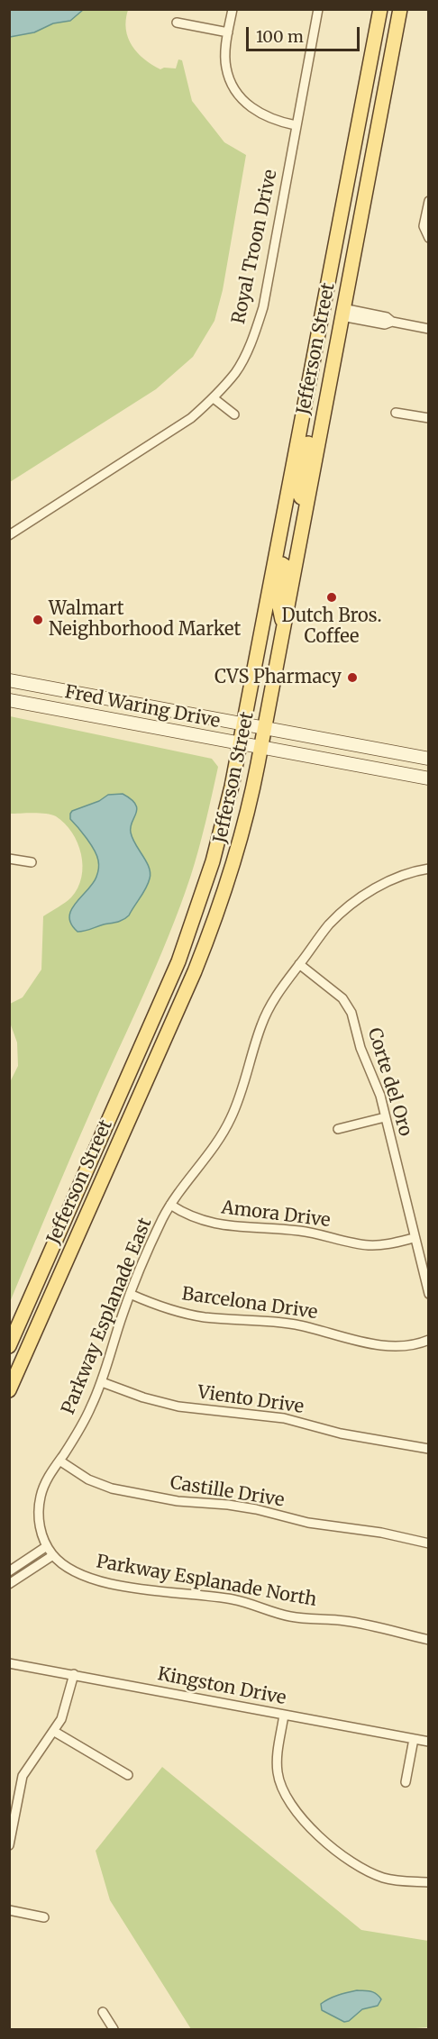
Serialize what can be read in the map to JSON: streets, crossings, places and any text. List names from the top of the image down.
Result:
{
  "streets": {
    "main road": ["Jefferson Street", "Fred Waring Drive"],
    "street": [
      "Royal Troon Drive",
      "Corte del Oro",
      "Amora Drive",
      "Barcelona Drive",
      "Parkway Esplanade East",
      "Viento Drive",
      "Castille Drive",
      "Parkway Esplanade North",
      "Kingston Drive"
    ]
  },
  "crossings": [
    ["Jefferson Street", "Fred Waring Drive"],
    ["Corte del Oro", "Amora Drive"],
    ["Corte del Oro", "Parkway Esplanade East"],
    ["Amora Drive", "Parkway Esplanade East"],
    ["Barcelona Drive", "Parkway Esplanade East"],
    ["Parkway Esplanade East", "Viento Drive"],
    ["Parkway Esplanade East", "Castille Drive"],
    ["Parkway Esplanade East", "Parkway Esplanade North"]
  ],
  "places": ["Dutch Bros. Coffee", "Walmart Neighborhood Market", "CVS Pharmacy"],
  "scale_bar": "100 m"
}
